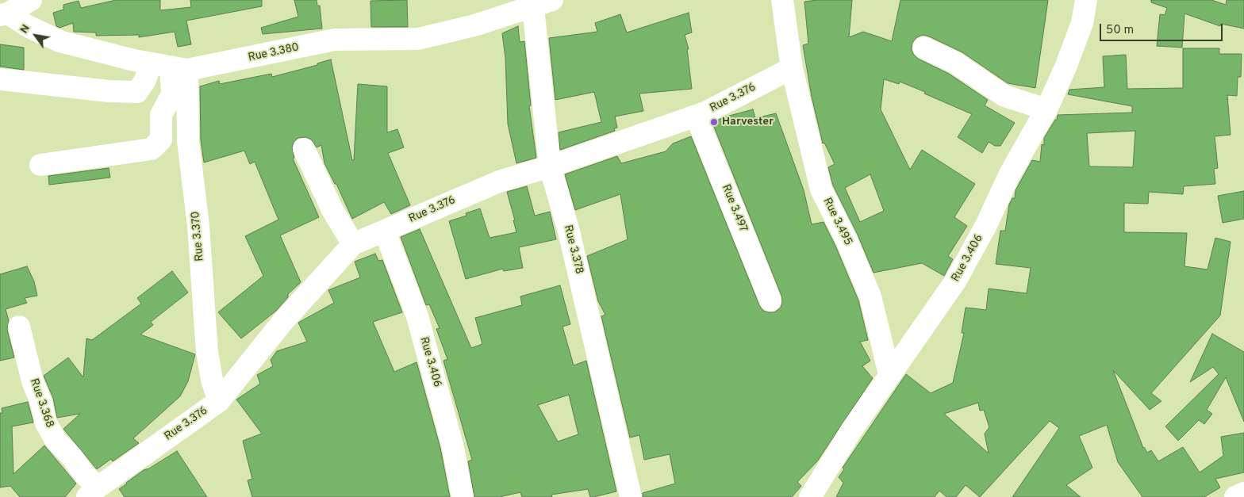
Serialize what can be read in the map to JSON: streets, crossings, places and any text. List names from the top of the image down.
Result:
{
  "streets": {
    "street": [
      "Rue 3.380",
      "Rue 3.376",
      "Rue 3.497",
      "Rue 3.495",
      "Rue 3.370",
      "Rue 3.378",
      "Rue 3.406",
      "Rue 3.368"
    ]
  },
  "crossings": [
    ["Rue 3.380", "Rue 3.370"],
    ["Rue 3.380", "Rue 3.378"],
    ["Rue 3.376", "Rue 3.497"],
    ["Rue 3.376", "Rue 3.495"],
    ["Rue 3.376", "Rue 3.370"],
    ["Rue 3.376", "Rue 3.378"],
    ["Rue 3.376", "Rue 3.406"],
    ["Rue 3.376", "Rue 3.368"],
    ["Rue 3.495", "Rue 3.406"]
  ],
  "places": ["Harvester"],
  "scale_bar": "50 m",
  "north": "top left"
}
